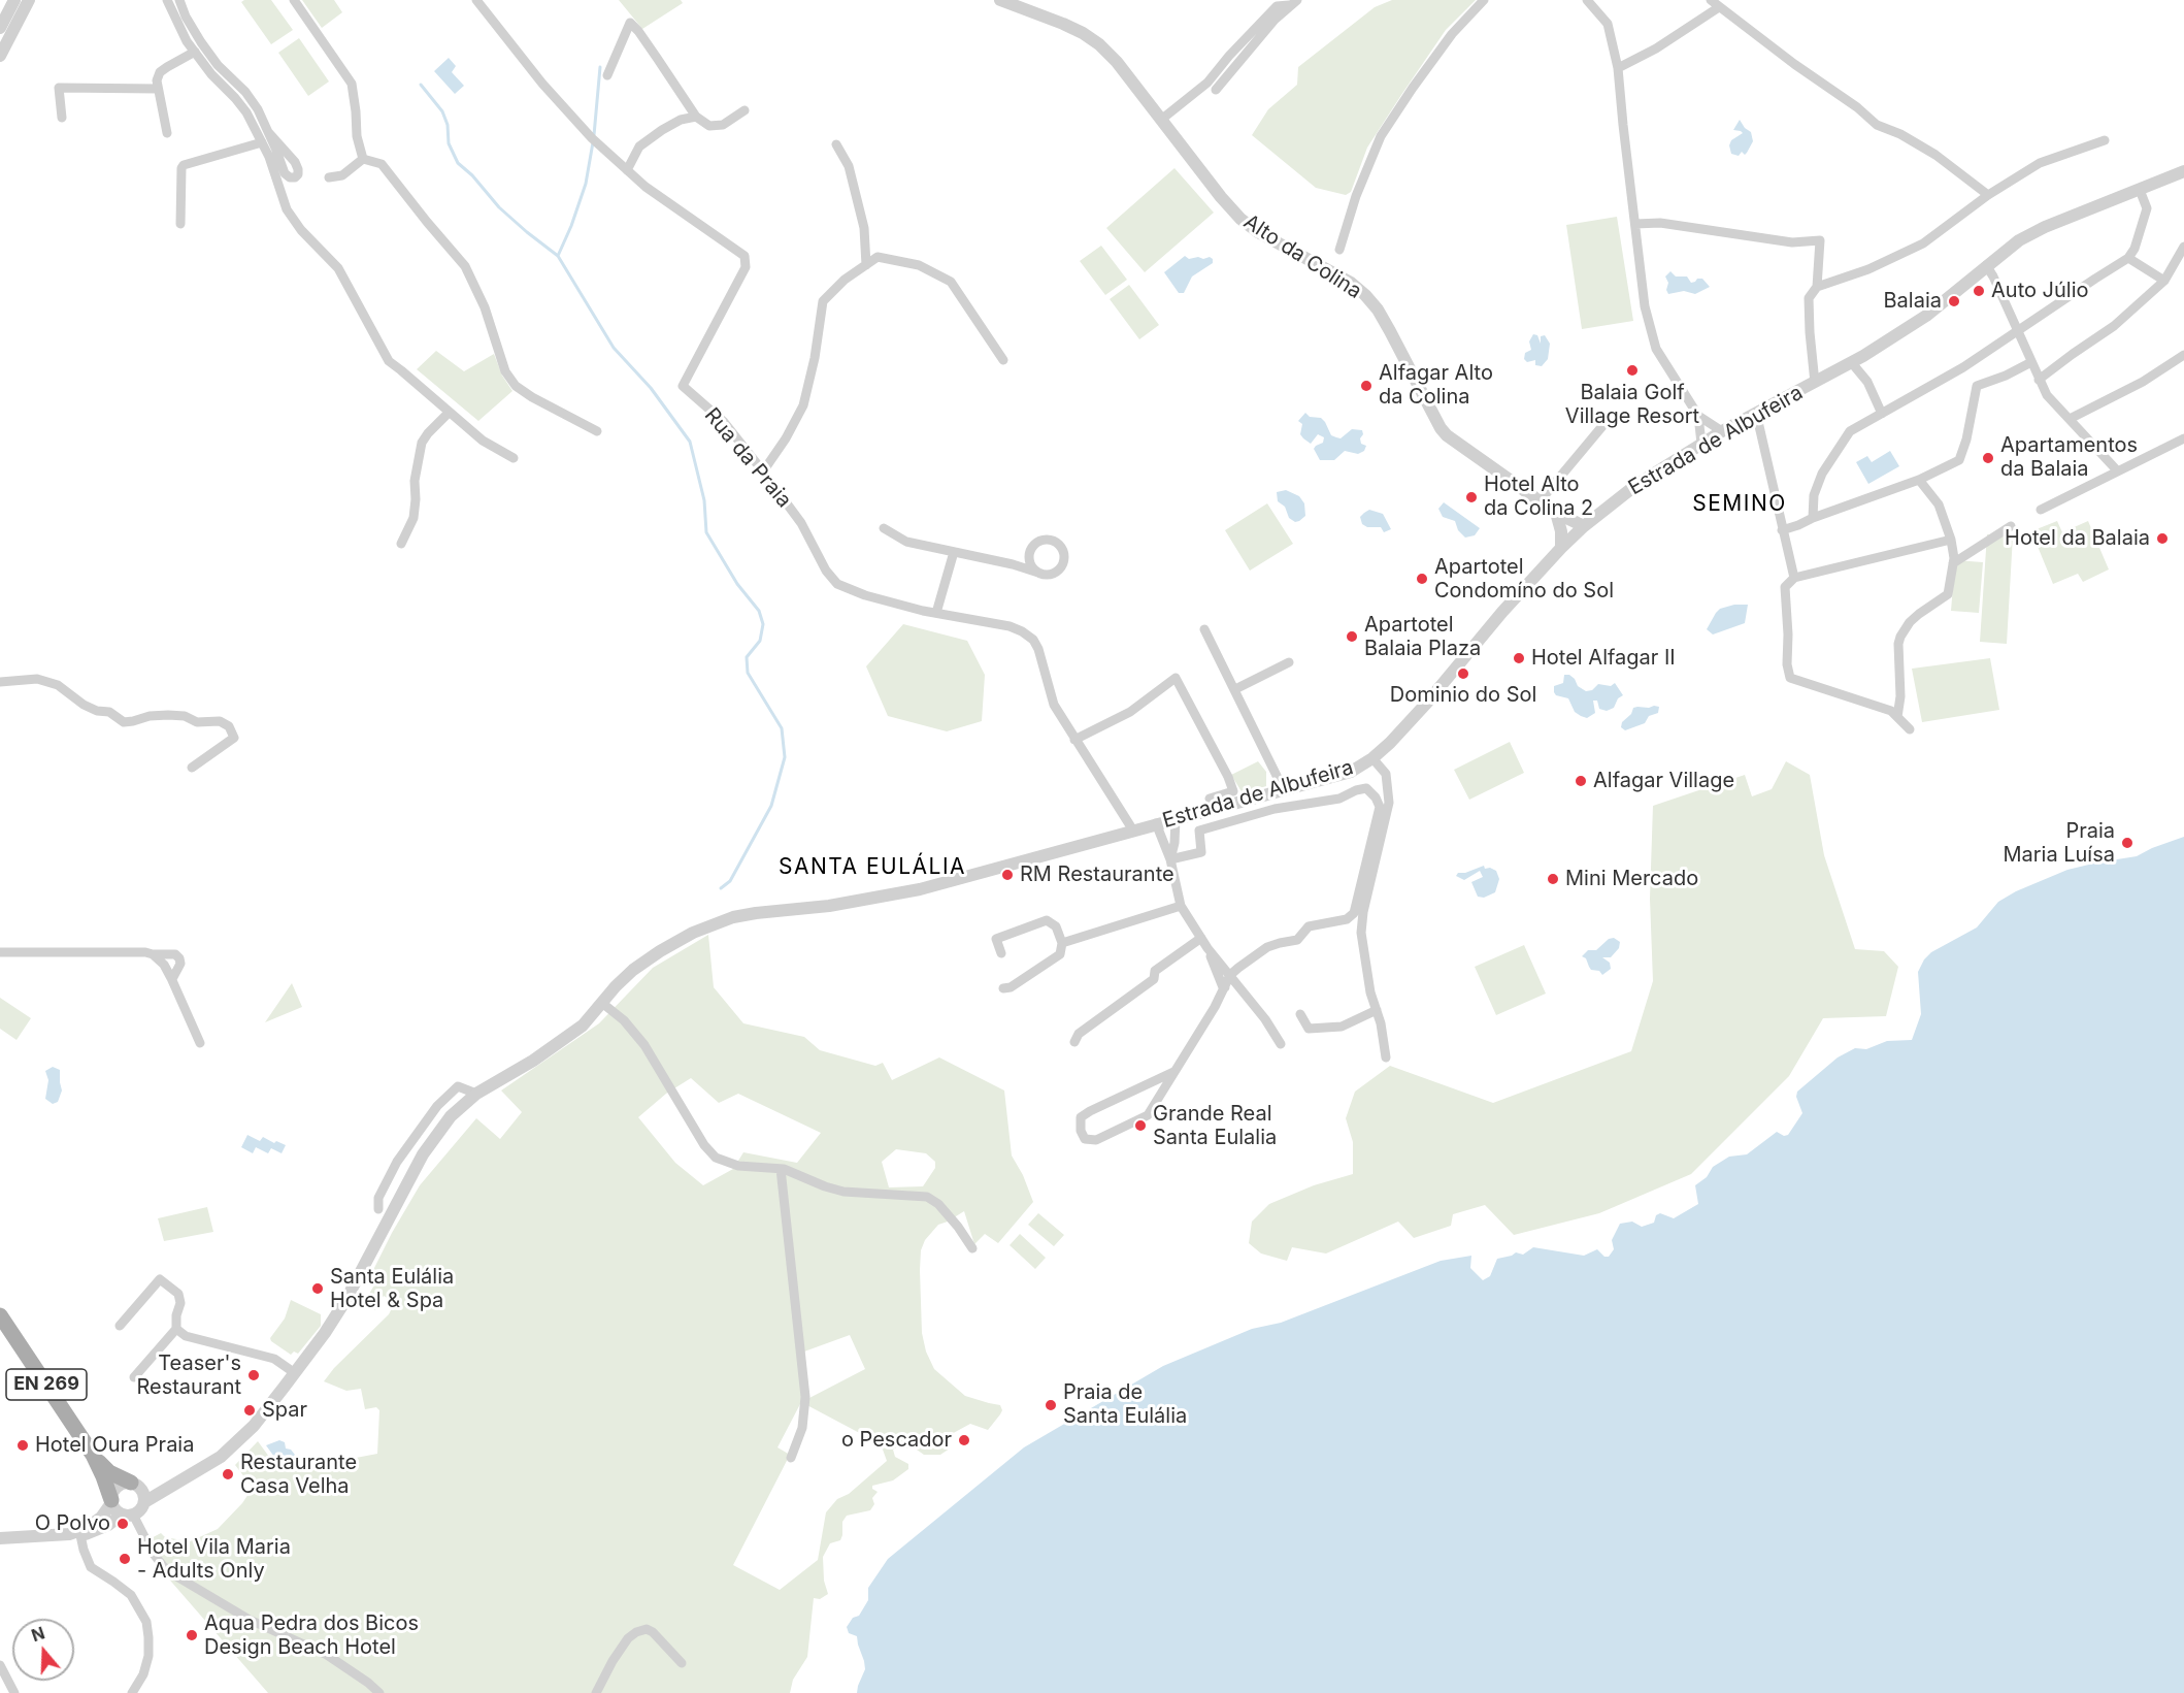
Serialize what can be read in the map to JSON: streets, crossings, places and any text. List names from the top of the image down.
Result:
{
  "streets": {
    "main road": ["EN 269"],
    "street": ["Alto da Colina", "Estrada de Albufeira", "Rua da Praia"]
  },
  "crossings": [
    ["Alto da Colina", "Estrada de Albufeira"],
    ["Estrada de Albufeira", "Rua da Praia"],
    ["Estrada de Albufeira", "EN 269"]
  ],
  "districts": ["SEMINO", "SANTA EULÁLIA"],
  "places": [
    "Auto Júlio",
    "Balaia",
    "Balaia Golf Village Resort",
    "Alfagar Alto da Colina",
    "Apartamentos da Balaia",
    "Hotel Alto da Colina 2",
    "Hotel da Balaia",
    "Apartotel Condomíno do Sol",
    "Apartotel Balaia Plaza",
    "Hotel Alfagar II",
    "Dominio do Sol",
    "Alfagar Village",
    "Praia Maria Luísa",
    "RM Restaurante",
    "Mini Mercado",
    "Grande Real Santa Eulalia",
    "Santa Eulália Hotel & Spa",
    "Teaser's Restaurant",
    "Praia de Santa Eulália",
    "Spar",
    "o Pescador",
    "Hotel Oura Praia",
    "Restaurante Casa Velha",
    "O Polvo",
    "Hotel Vila Maria - Adults Only",
    "Aqua Pedra dos Bicos Design Beach Hotel"
  ],
  "north": "top"
}
